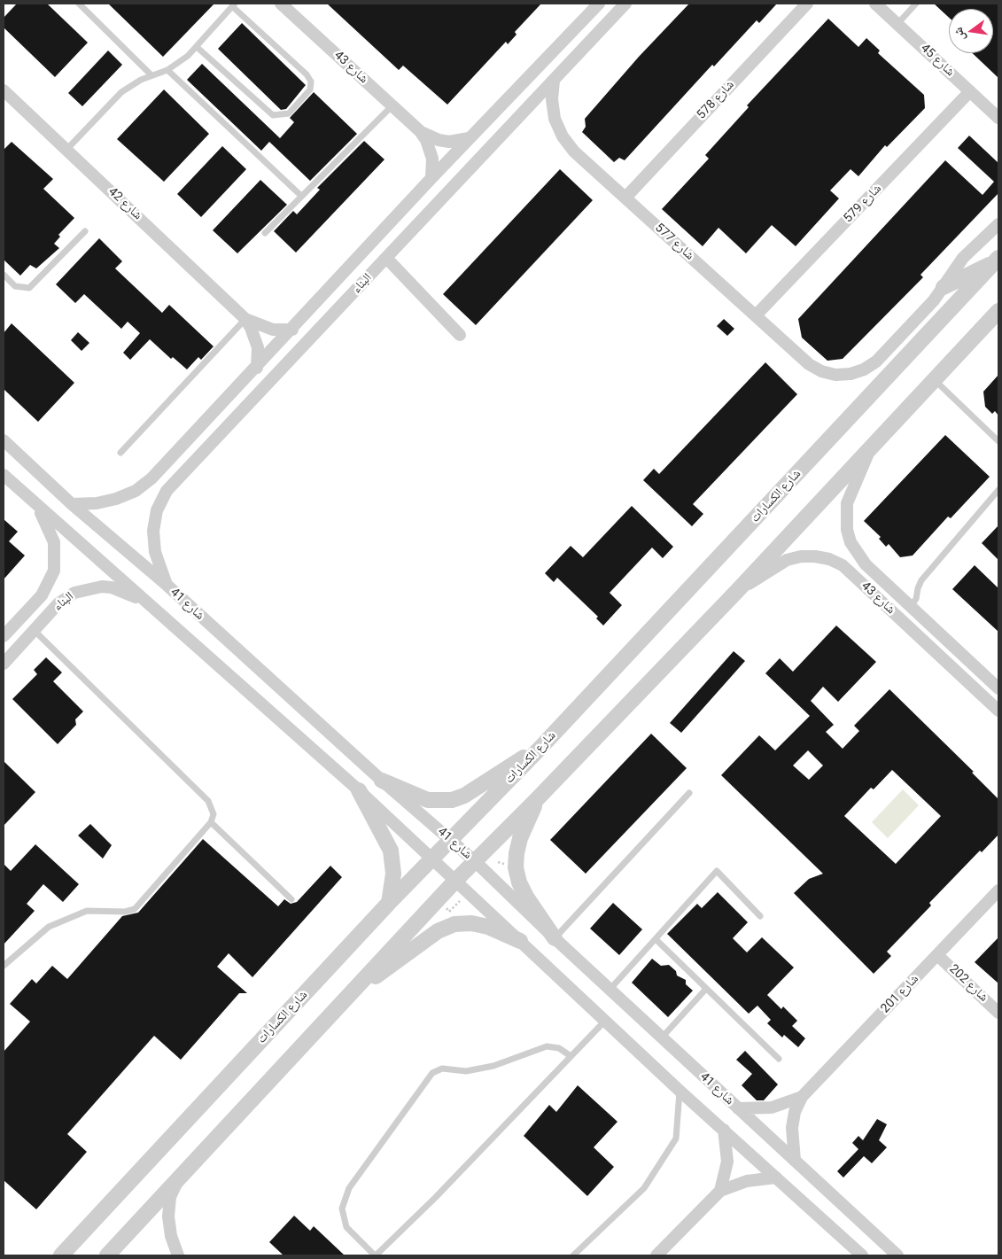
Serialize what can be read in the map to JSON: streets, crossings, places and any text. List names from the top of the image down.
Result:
{
  "streets": {
    "street": [
      "شارع 45",
      "شارع 43",
      "شارع 578",
      "شارع 42",
      "شارع 579",
      "شارع 577",
      "البناء",
      "شارع الكسارات",
      "شارع 41",
      "شارع 202",
      "شارع 201"
    ]
  },
  "crossings": [
    ["شارع 45", "شارع 579"],
    ["شارع 43", "البناء"],
    ["شارع 578", "شارع 577"],
    ["شارع 42", "البناء"],
    ["شارع 579", "شارع 577"],
    ["شارع 577", "البناء"],
    ["البناء", "شارع 41"],
    ["شارع الكسارات", "شارع 41"],
    ["شارع 41", "شارع 201"],
    ["شارع 202", "شارع 201"]
  ],
  "north": "left"
}
